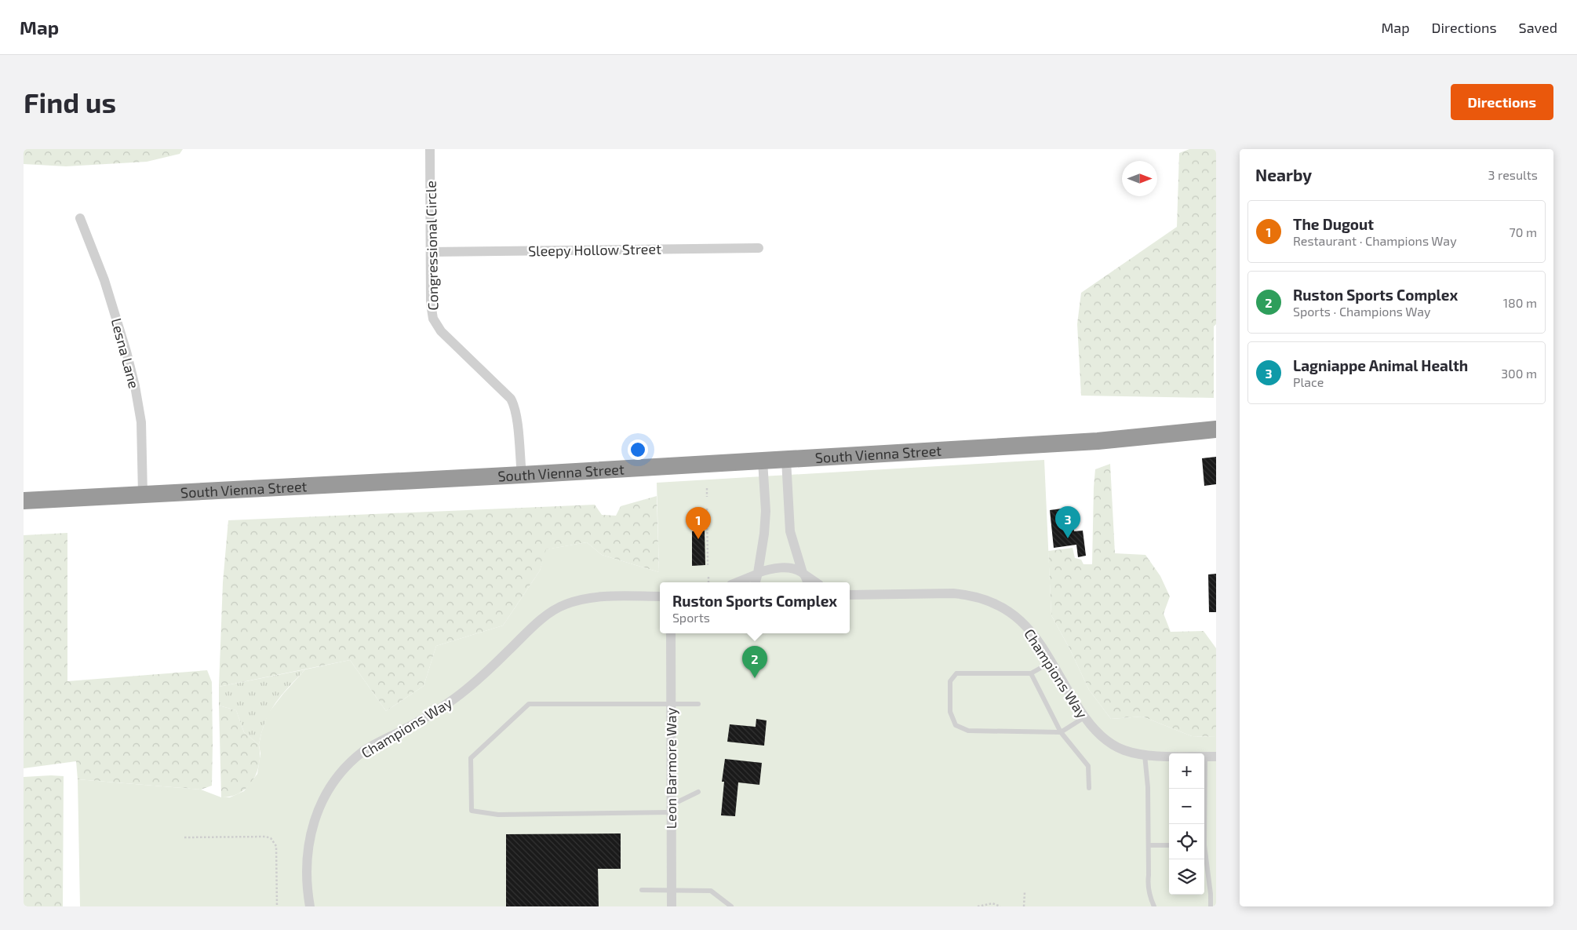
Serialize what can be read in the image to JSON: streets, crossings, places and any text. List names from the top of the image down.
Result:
{
  "streets": {
    "highway": ["South Vienna Street"],
    "street": [
      "Congressional Circle",
      "Sleepy Hollow Street",
      "Lesna Lane",
      "Champions Way",
      "Leon Barmore Way"
    ]
  },
  "crossings": [
    ["Congressional Circle", "Sleepy Hollow Street"],
    ["Congressional Circle", "South Vienna Street"],
    ["Lesna Lane", "South Vienna Street"]
  ],
  "north": "right",
  "page": {
    "header": "Map",
    "nav": ["Map", "Directions", "Saved"],
    "buttons": "Directions",
    "title": "Find us",
    "heading": ["Nearby", "3 results"],
    "list": [
      {
        "mark": "1",
        "name": "The Dugout",
        "note": "Restaurant · Champions Way",
        "value": "70 m"
      },
      {
        "mark": "2",
        "name": "Ruston Sports Complex",
        "note": "Sports · Champions Way",
        "value": "180 m"
      },
      {
        "mark": "3",
        "name": "Lagniappe Animal Health",
        "note": "Place",
        "value": "300 m"
      }
    ],
    "pins": ["3", "1", "2"],
    "popup": ["Ruston Sports Complex", "Sports"],
    "map_buttons": ["+", "−"]
  }
}
